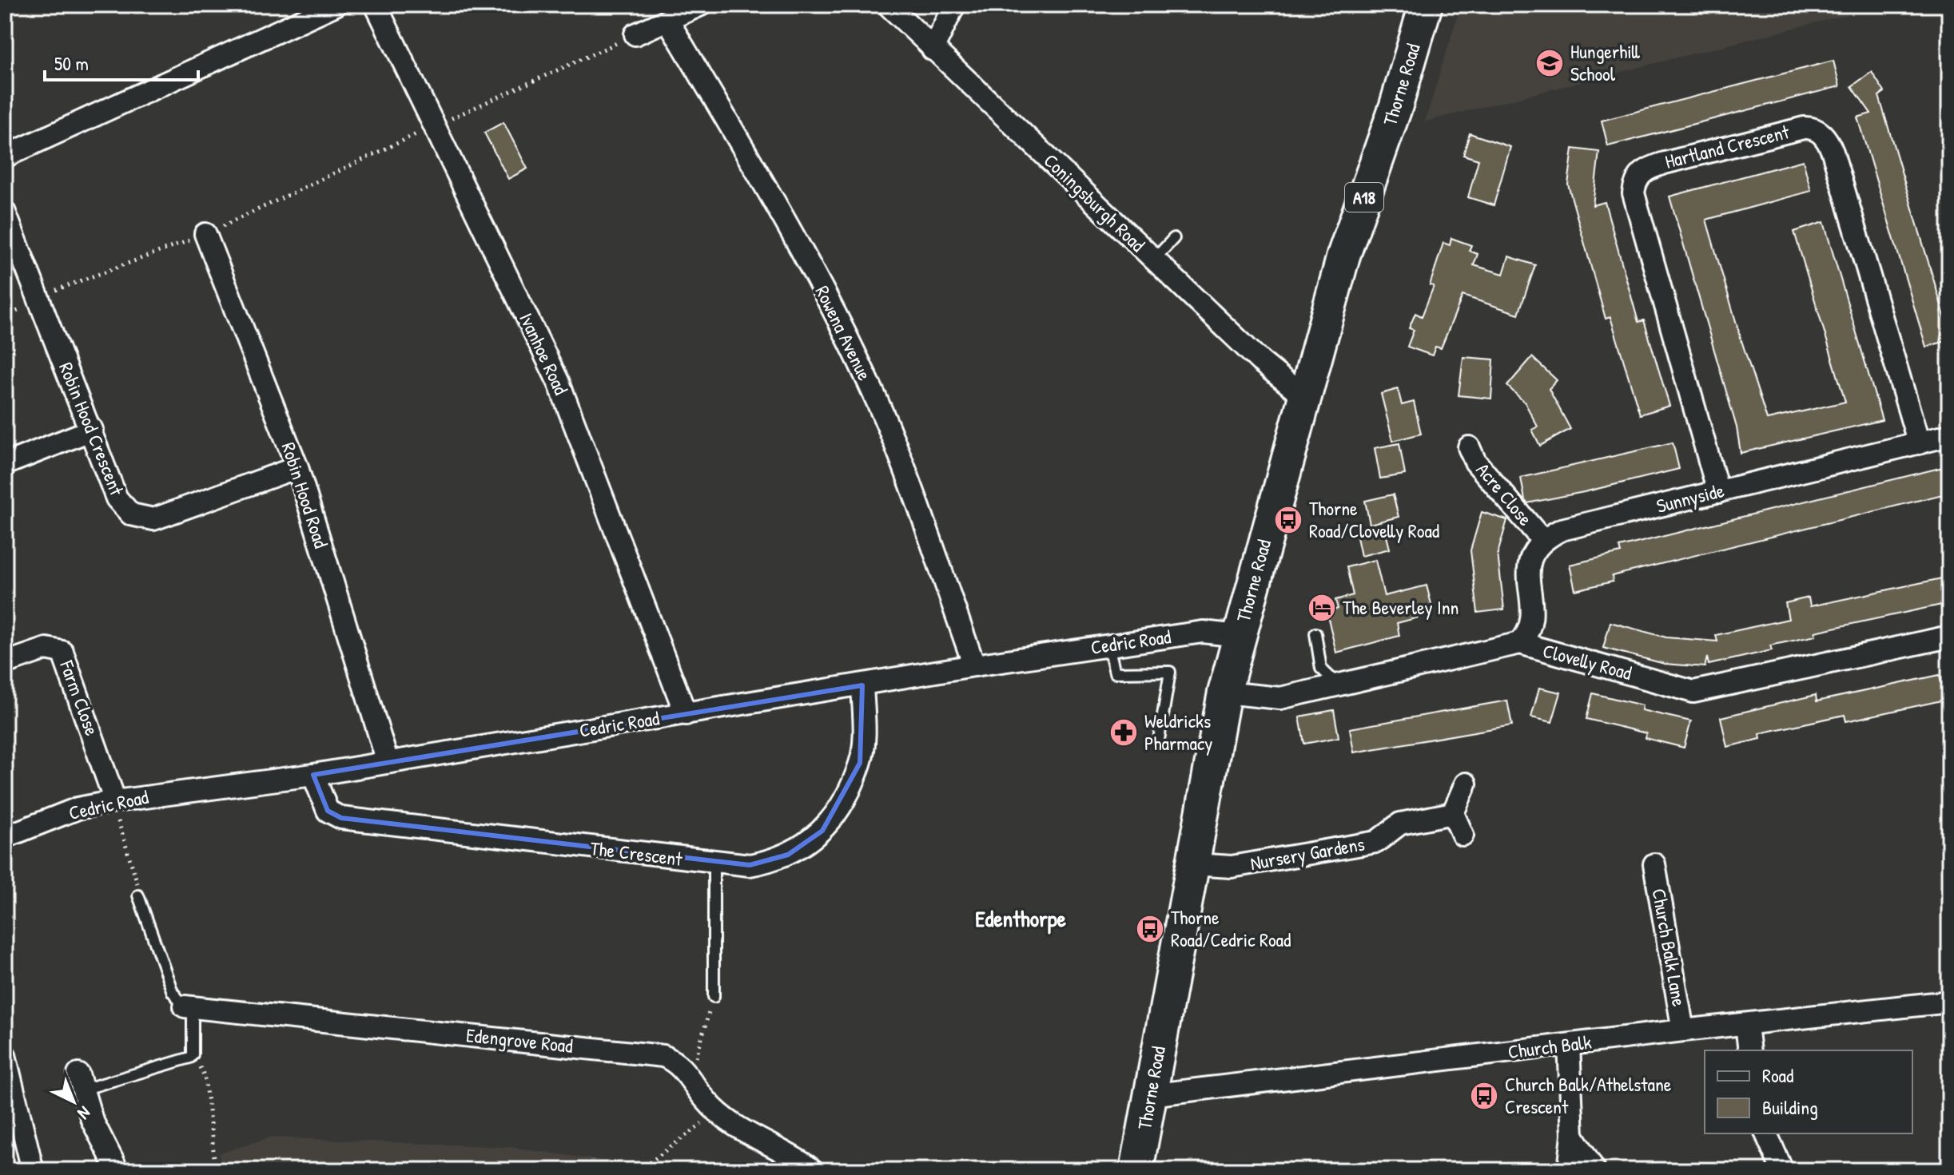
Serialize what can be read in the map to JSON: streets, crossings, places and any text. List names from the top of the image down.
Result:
{
  "streets": {
    "main road": ["Thorne Road", "A18"],
    "street": [
      "Hartland Crescent",
      "Coningsburgh Road",
      "Rowena Avenue",
      "Ivanhoe Road",
      "Robin Hood Crescent",
      "Acre Close",
      "Robin Hood Road",
      "Sunnyside",
      "Cedric Road",
      "Clovelly Road",
      "Farm Close",
      "The Crescent",
      "Nursery Gardens",
      "Church Balk Lane",
      "Edengrove Road",
      "Church Balk"
    ]
  },
  "crossings": [
    ["Thorne Road", "Coningsburgh Road"],
    ["Thorne Road", "Cedric Road"],
    ["Thorne Road", "Clovelly Road"],
    ["Thorne Road", "Nursery Gardens"],
    ["Thorne Road", "Church Balk"],
    ["Hartland Crescent", "Sunnyside"],
    ["Rowena Avenue", "Cedric Road"],
    ["Ivanhoe Road", "Cedric Road"],
    ["Robin Hood Crescent", "Robin Hood Road"],
    ["Acre Close", "Sunnyside"],
    ["Robin Hood Road", "Cedric Road"],
    ["Cedric Road", "Farm Close"],
    ["Cedric Road", "The Crescent"],
    ["Church Balk Lane", "Church Balk"]
  ],
  "districts": ["Edenthorpe"],
  "places": {
    "school or university": ["Hungerhill School"],
    "bus stop": ["Thorne Road/Clovelly Road", "Thorne Road/Cedric Road", "Church Balk/Athelstane Crescent"],
    "hotel": ["The Beverley Inn"],
    "pharmacy": ["Weldricks Pharmacy"]
  },
  "legend": ["Road", "Building"],
  "scale_bar": "50 m",
  "north": "bottom right"
}
